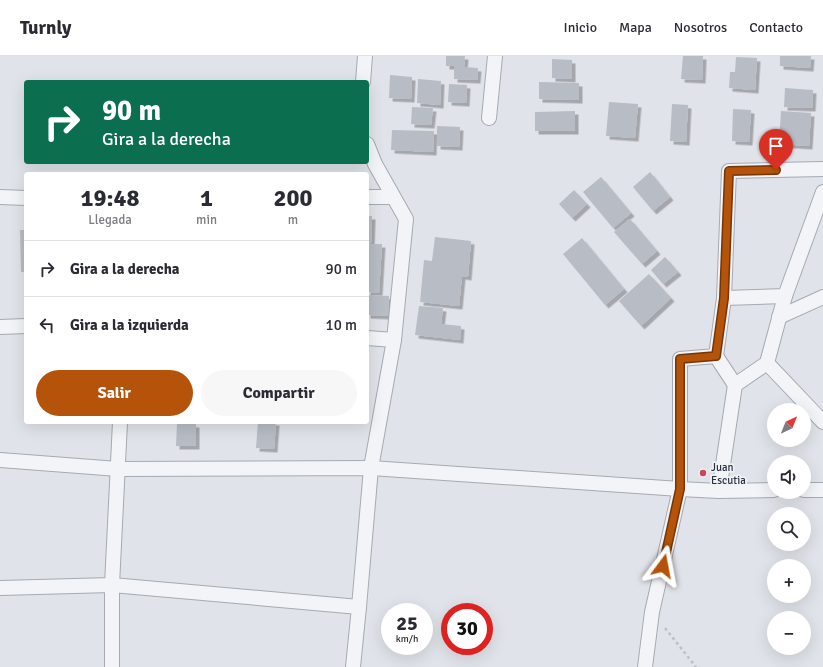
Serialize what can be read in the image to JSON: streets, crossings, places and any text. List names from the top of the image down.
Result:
{
  "places": ["Juan Escutia"],
  "north": "top right",
  "page": {
    "header": "Turnly",
    "nav": [
      "Inicio",
      "Mapa",
      "Nosotros",
      "Contacto"
    ],
    "turn": ["90 m", "Gira a la derecha"],
    "eta": [
      "19:48",
      "Llegada",
      "1",
      "min",
      "200",
      "m"
    ],
    "list": [
      {
        "name": "Gira a la derecha",
        "value": "90 m"
      },
      {
        "name": "Gira a la izquierda",
        "value": "10 m"
      }
    ],
    "buttons": ["Salir", "Compartir"],
    "map_buttons": ["+", "−"],
    "speed": "25 km/h",
    "limit": "30"
  }
}
